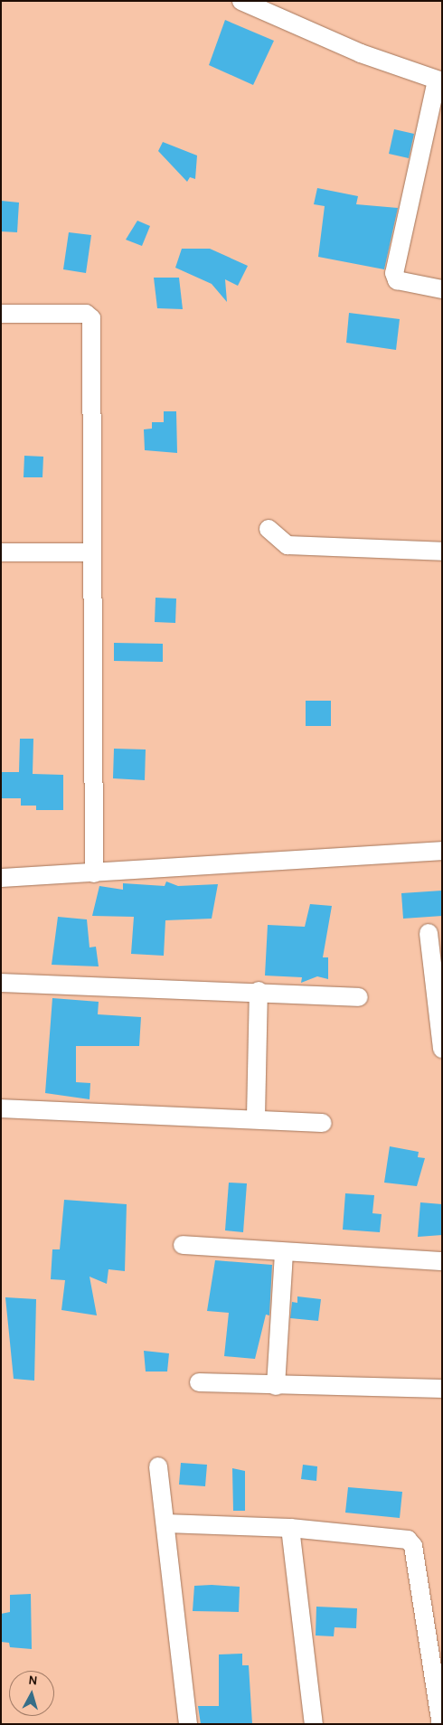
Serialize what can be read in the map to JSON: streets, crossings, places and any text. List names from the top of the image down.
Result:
{
  "north": "top"
}
